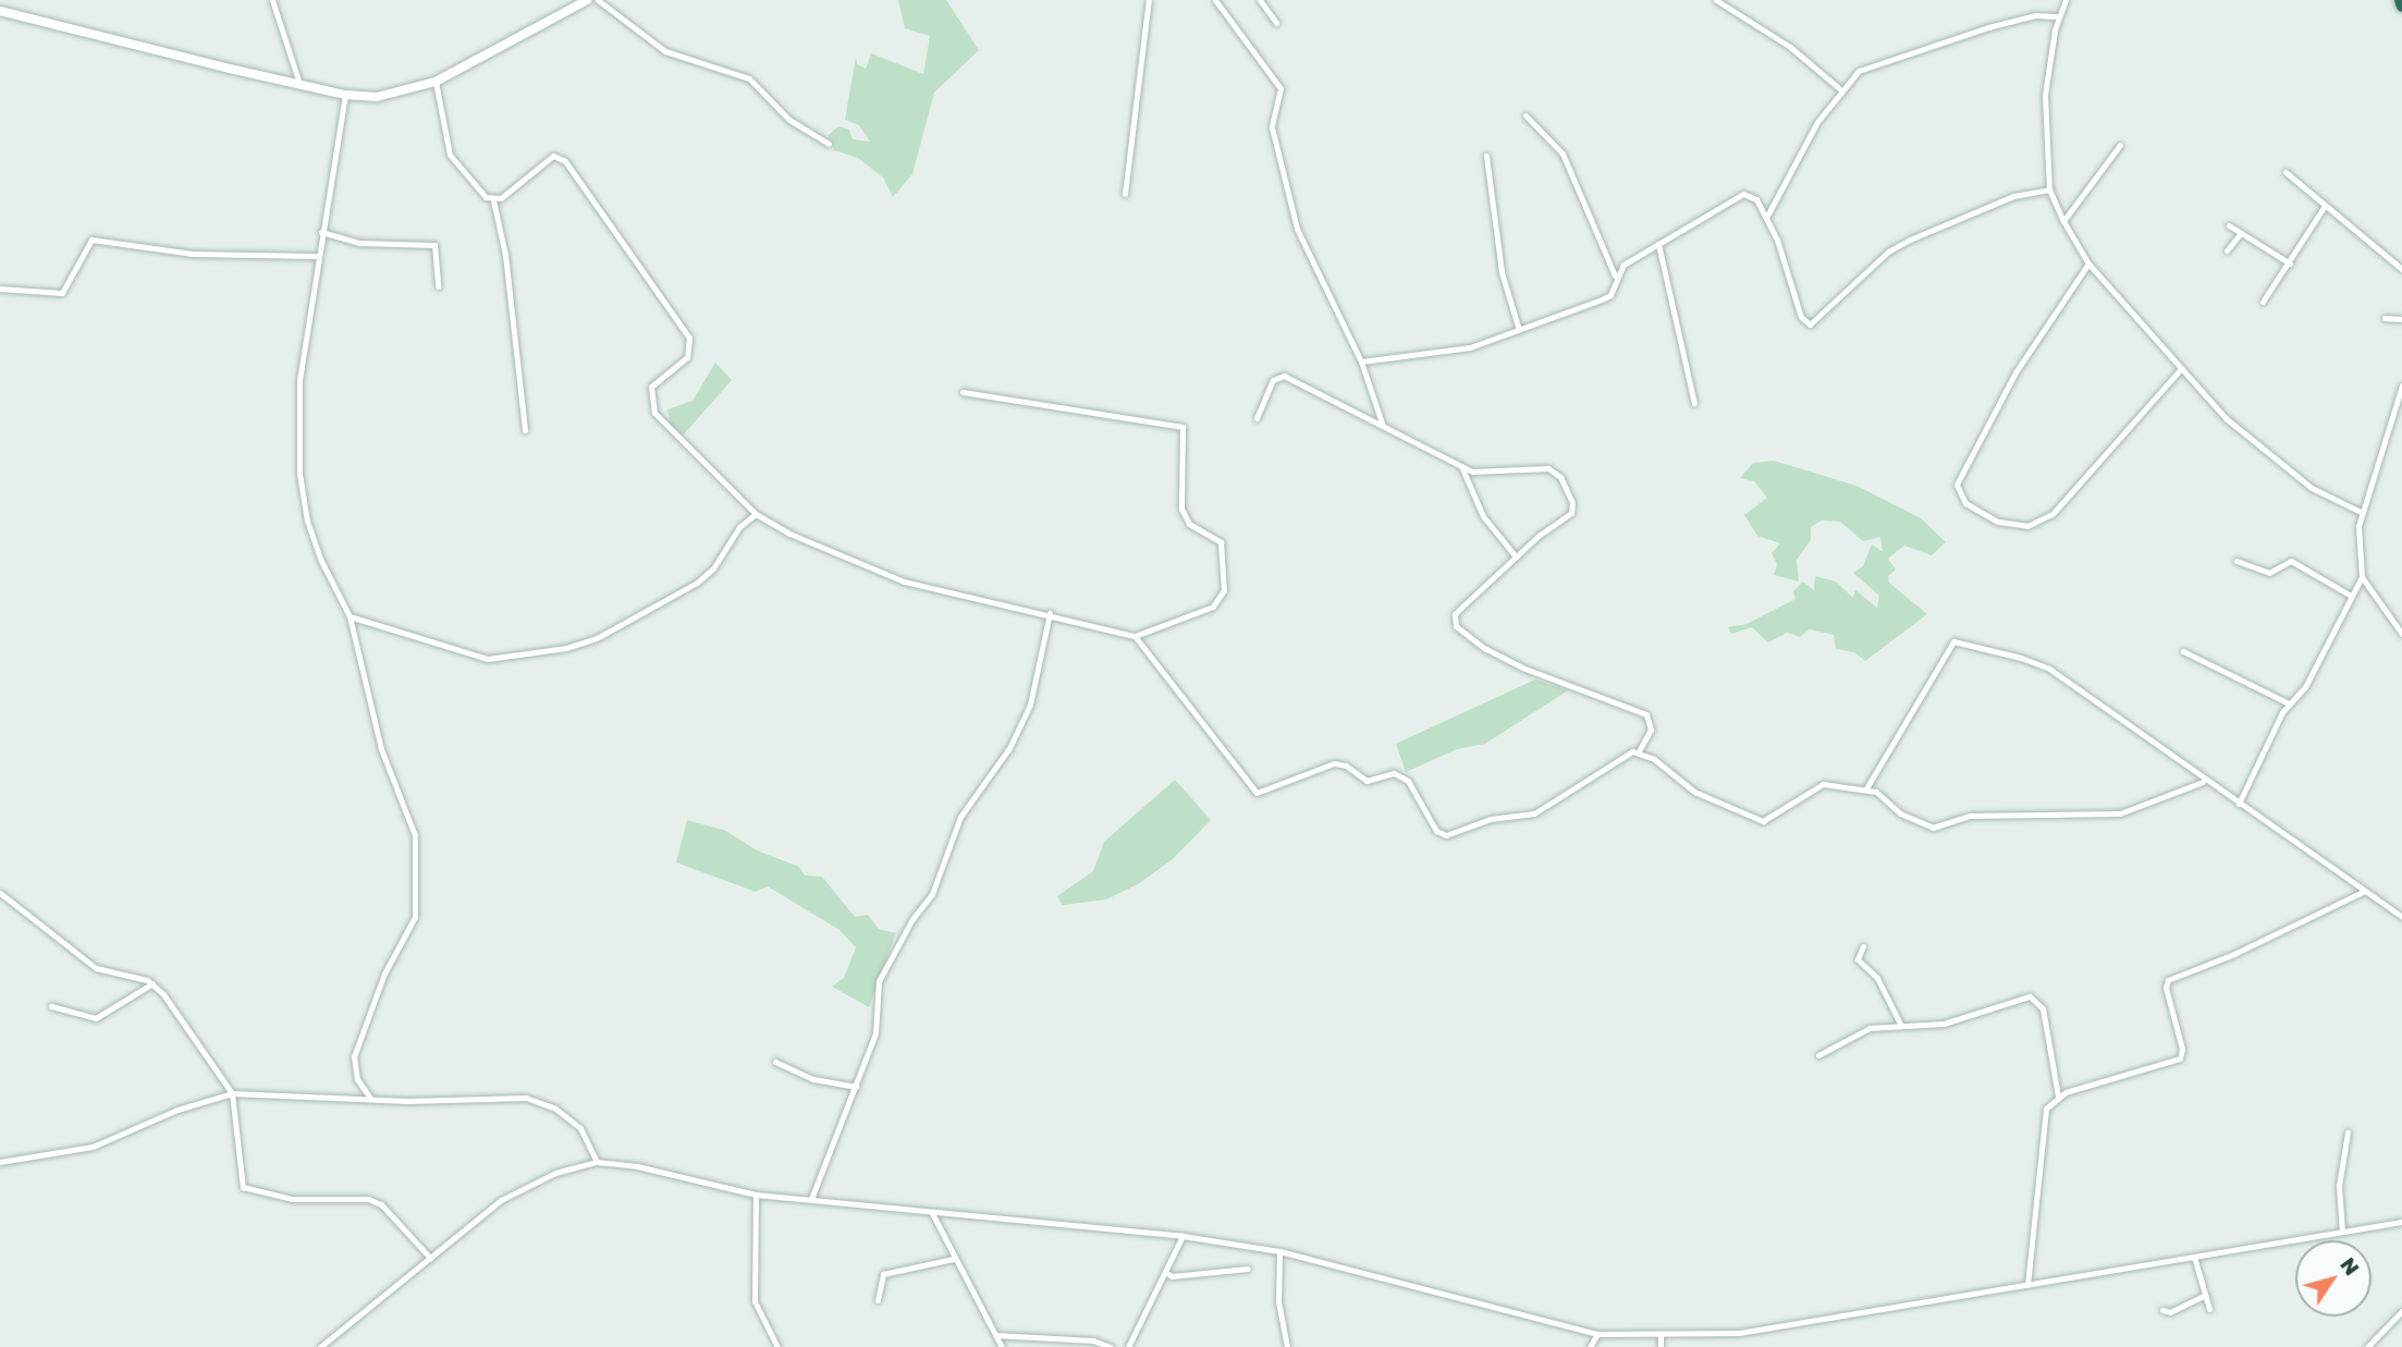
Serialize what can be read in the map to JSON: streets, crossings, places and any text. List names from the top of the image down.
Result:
{
  "north": "top right"
}
